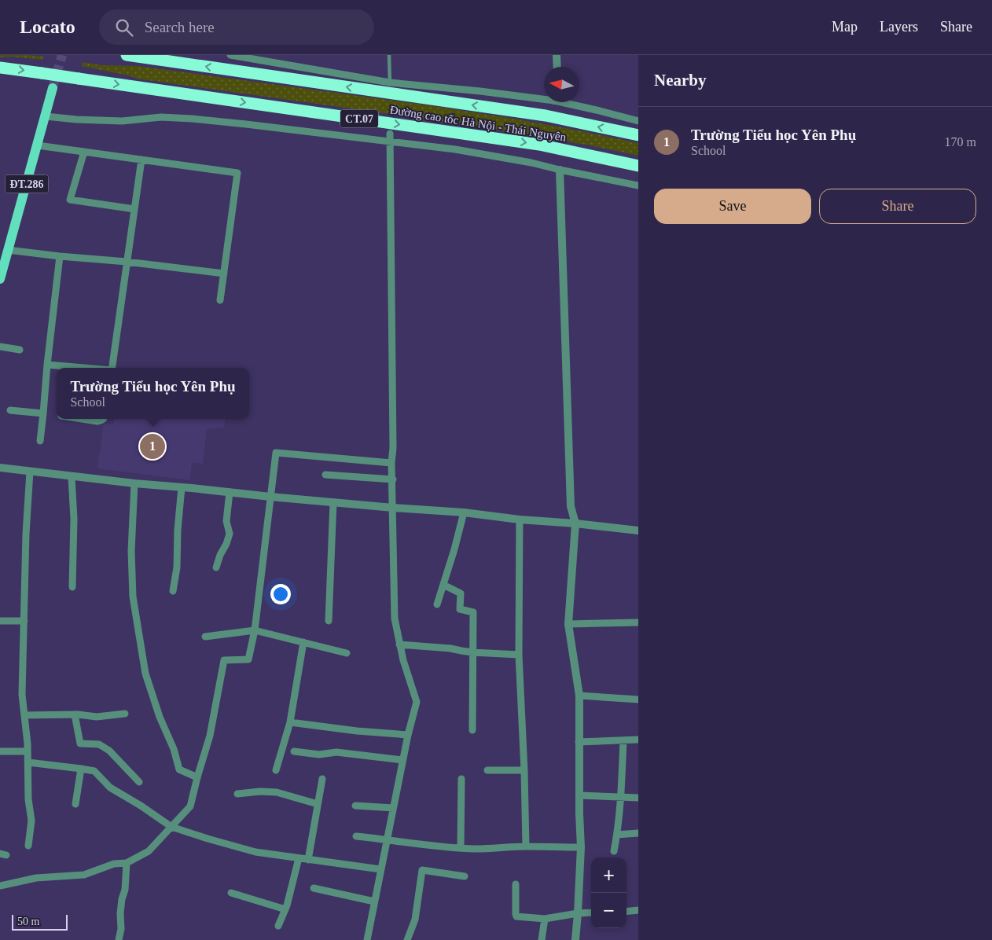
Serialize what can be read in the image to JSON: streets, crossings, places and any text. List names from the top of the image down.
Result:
{
  "streets": {
    "highway": ["CT.07", "Đường cao tốc Hà Nội - Thái Nguyên"],
    "main road": ["ĐT.286"]
  },
  "scale_bar": "50 m",
  "north": "left",
  "page": {
    "header": "Locato",
    "search": "Search here",
    "nav": ["Map", "Layers", "Share"],
    "heading": "Nearby",
    "list": [
      {
        "mark": "1",
        "name": "Trường Tiểu học Yên Phụ",
        "note": "School",
        "value": "170 m"
      }
    ],
    "buttons": ["Save", "Share"],
    "popup": ["Trường Tiểu học Yên Phụ", "School"],
    "pins": "1",
    "map_buttons": ["+", "−"],
    "scale": "50 m"
  }
}
